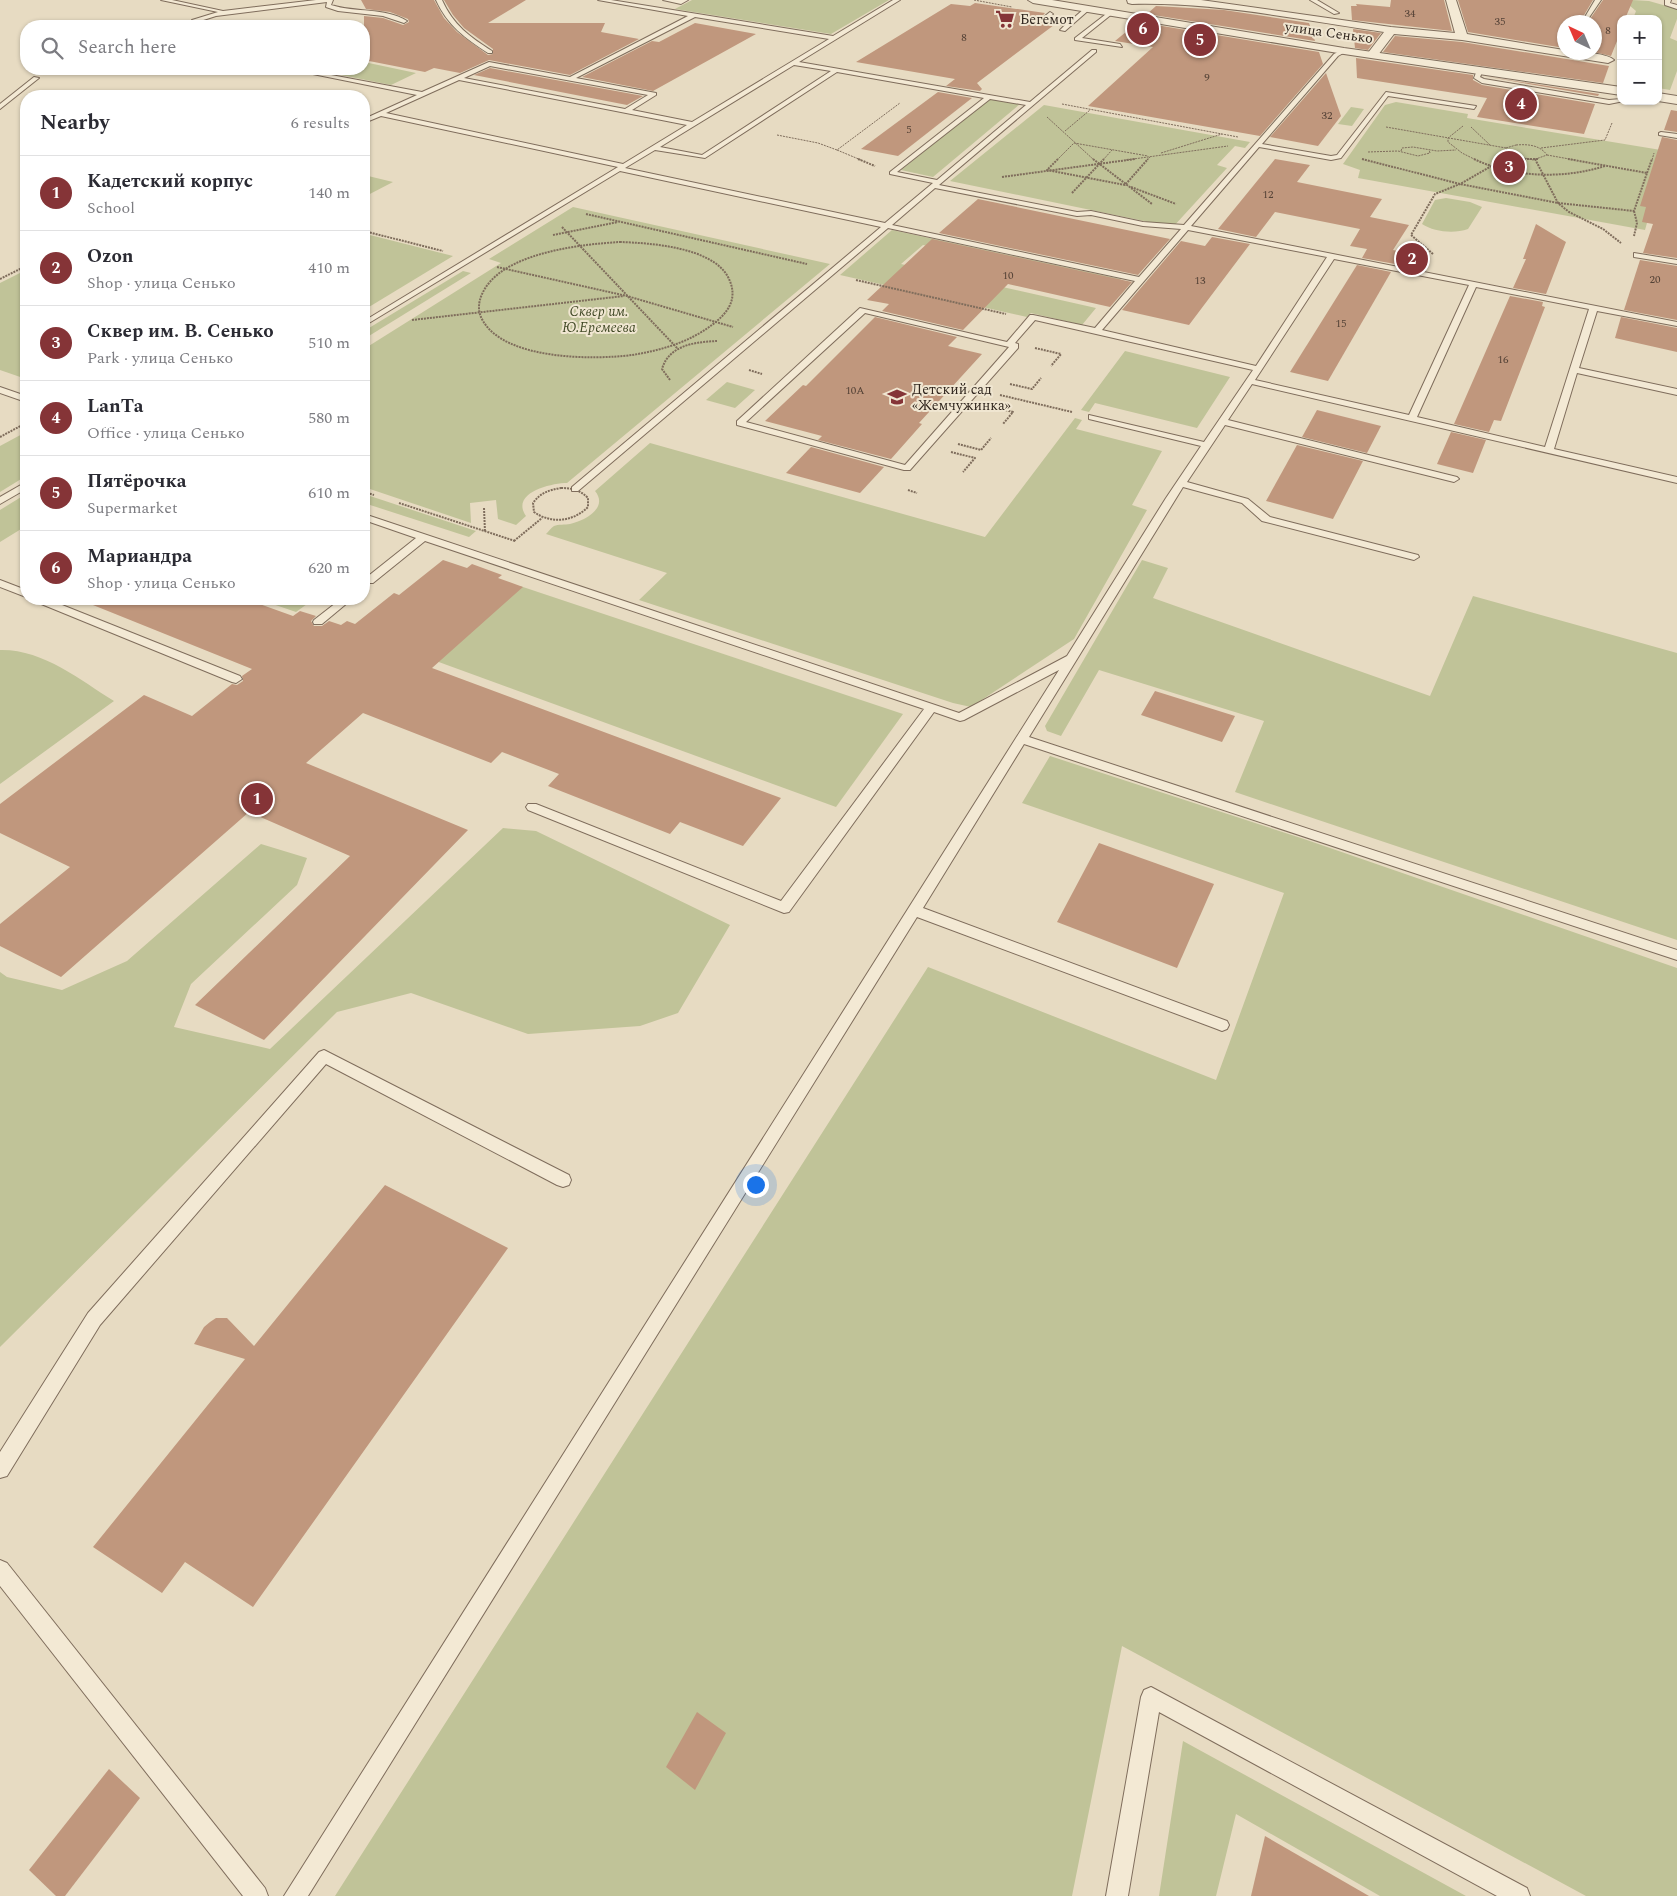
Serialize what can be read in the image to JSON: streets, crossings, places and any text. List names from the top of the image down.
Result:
{
  "streets": {
    "street": ["улица Сенько"]
  },
  "parks": ["Сквер им. Ю.Еремеева"],
  "places": {
    "supermarket": ["Бегемот"],
    "school or university": ["Детский сад «Жемчужинка»"]
  },
  "house_numbers": [
    "34",
    "35",
    "8",
    "8",
    "9",
    "32",
    "5",
    "12",
    "10",
    "20",
    "13",
    "15",
    "16",
    "10А"
  ],
  "north": "top left",
  "page": {
    "pins": [
      "6",
      "5",
      "4",
      "3",
      "2",
      "1"
    ],
    "map_buttons": ["+", "−"],
    "search": "Search here",
    "heading": ["Nearby", "6 results"],
    "list": [
      {
        "mark": "1",
        "name": "Кадетский корпус",
        "note": "School",
        "value": "140 m"
      },
      {
        "mark": "2",
        "name": "Ozon",
        "note": "Shop · улица Сенько",
        "value": "410 m"
      },
      {
        "mark": "3",
        "name": "Сквер им. В. Сенько",
        "note": "Park · улица Сенько",
        "value": "510 m"
      },
      {
        "mark": "4",
        "name": "LanTa",
        "note": "Office · улица Сенько",
        "value": "580 m"
      },
      {
        "mark": "5",
        "name": "Пятёрочка",
        "note": "Supermarket",
        "value": "610 m"
      },
      {
        "mark": "6",
        "name": "Мариандра",
        "note": "Shop · улица Сенько",
        "value": "620 m"
      }
    ]
  }
}
